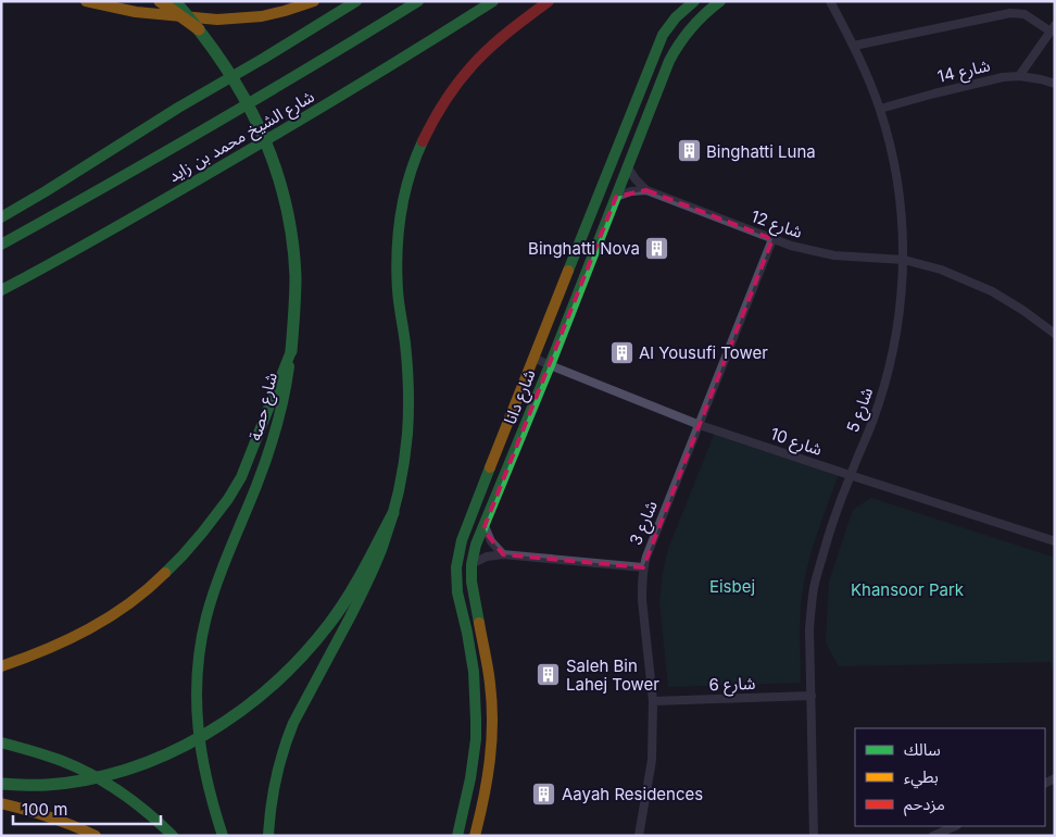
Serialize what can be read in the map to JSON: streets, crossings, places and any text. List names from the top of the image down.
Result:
{
  "streets": {
    "main road": ["شارع الشيخ محمد بن زايد", "شارع دانا", "شارع حصة"],
    "street": [
      "شارع 14",
      "شارع 12",
      "شارع 5",
      "شارع 10",
      "شارع 3",
      "شارع 6"
    ]
  },
  "crossings": [
    ["شارع 14", "شارع 5"],
    ["شارع 12", "شارع 5"],
    ["شارع 12", "شارع 3"],
    ["شارع دانا", "شارع 10"],
    ["شارع 5", "شارع 10"],
    ["شارع 5", "شارع 6"],
    ["شارع 10", "شارع 3"],
    ["شارع 3", "شارع 6"]
  ],
  "parks": ["Eisbej", "Khansoor Park"],
  "places": {
    "building": [
      "Binghatti Luna",
      "Binghatti Nova",
      "Al Yousufi Tower",
      "Saleh Bin Lahej Tower",
      "Aayah Residences"
    ]
  },
  "legend": ["سالك", "بطيء", "مزدحم"],
  "scale_bar": "100 m"
}
